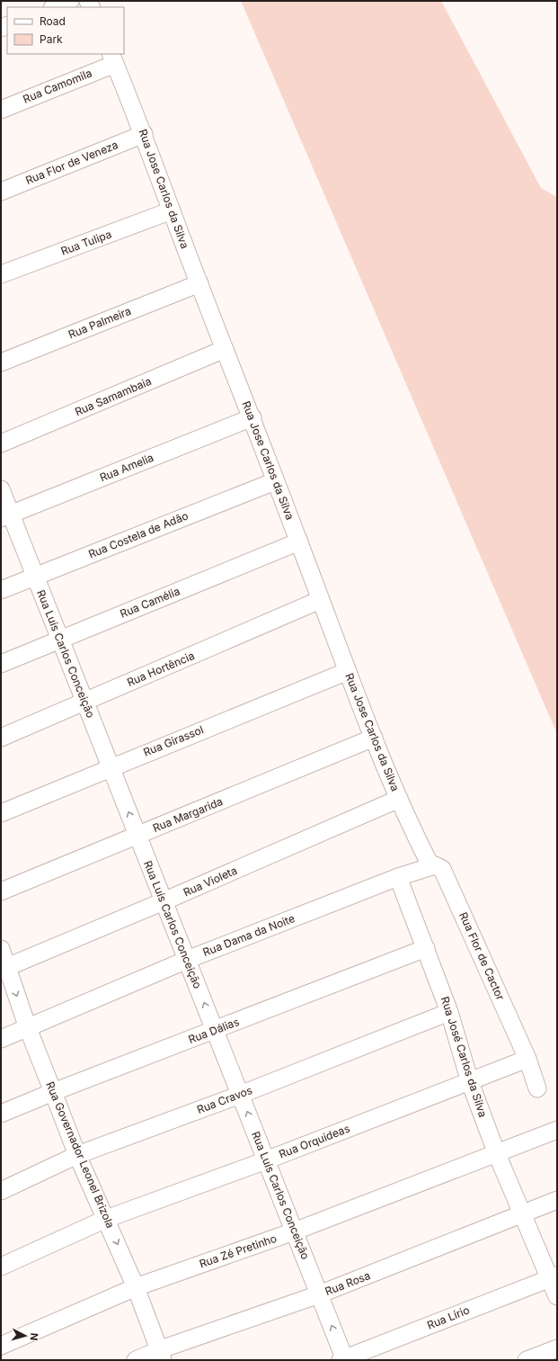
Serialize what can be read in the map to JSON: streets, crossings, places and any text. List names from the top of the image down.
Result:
{
  "streets": {
    "street": [
      "Rua Camomila",
      "Rua Flor de Veneza",
      "Rua Jose Carlos da Silva",
      "Rua Tulipa",
      "Rua Palmeira",
      "Rua Samambaia",
      "Rua Amelia",
      "Rua Costela de Adão",
      "Rua Camélia",
      "Rua Luís Carlos Conceição",
      "Rua Hortência",
      "Rua Girassol",
      "Rua Margarida",
      "Rua Violeta",
      "Rua Dama da Noite",
      "Rua Flor de Cactor",
      "Rua Dálias",
      "Rua José Carlos da Silva",
      "Rua Cravos",
      "Rua Orquideas",
      "Rua Governador Leonel Brizola",
      "Rua Zé Pretinho",
      "Rua Rosa",
      "Rua Lírio"
    ]
  },
  "crossings": [
    ["Rua Camomila", "Rua Jose Carlos da Silva"],
    ["Rua Flor de Veneza", "Rua Jose Carlos da Silva"],
    ["Rua Jose Carlos da Silva", "Rua Tulipa"],
    ["Rua Jose Carlos da Silva", "Rua Palmeira"],
    ["Rua Jose Carlos da Silva", "Rua Samambaia"],
    ["Rua Jose Carlos da Silva", "Rua Amelia"],
    ["Rua Jose Carlos da Silva", "Rua Costela de Adão"],
    ["Rua Jose Carlos da Silva", "Rua Camélia"],
    ["Rua Jose Carlos da Silva", "Rua Hortência"],
    ["Rua Jose Carlos da Silva", "Rua Girassol"],
    ["Rua Jose Carlos da Silva", "Rua Margarida"],
    ["Rua Jose Carlos da Silva", "Rua Violeta"],
    ["Rua Jose Carlos da Silva", "Rua Flor de Cactor"],
    ["Rua Amelia", "Rua Luís Carlos Conceição"],
    ["Rua Costela de Adão", "Rua Luís Carlos Conceição"],
    ["Rua Camélia", "Rua Luís Carlos Conceição"],
    ["Rua Luís Carlos Conceição", "Rua Hortência"],
    ["Rua Luís Carlos Conceição", "Rua Girassol"],
    ["Rua Luís Carlos Conceição", "Rua Margarida"],
    ["Rua Luís Carlos Conceição", "Rua Violeta"],
    ["Rua Luís Carlos Conceição", "Rua Dama da Noite"],
    ["Rua Luís Carlos Conceição", "Rua Dálias"],
    ["Rua Luís Carlos Conceição", "Rua Cravos"],
    ["Rua Luís Carlos Conceição", "Rua Orquideas"],
    ["Rua Luís Carlos Conceição", "Rua Zé Pretinho"],
    ["Rua Luís Carlos Conceição", "Rua Rosa"],
    ["Rua Luís Carlos Conceição", "Rua Lírio"],
    ["Rua Violeta", "Rua Governador Leonel Brizola"],
    ["Rua Dama da Noite", "Rua José Carlos da Silva"],
    ["Rua Dama da Noite", "Rua Governador Leonel Brizola"],
    ["Rua Flor de Cactor", "Rua Orquideas"],
    ["Rua Dálias", "Rua José Carlos da Silva"],
    ["Rua Dálias", "Rua Governador Leonel Brizola"],
    ["Rua José Carlos da Silva", "Rua Cravos"],
    ["Rua José Carlos da Silva", "Rua Orquideas"],
    ["Rua José Carlos da Silva", "Rua Zé Pretinho"],
    ["Rua José Carlos da Silva", "Rua Rosa"],
    ["Rua José Carlos da Silva", "Rua Lírio"],
    ["Rua Cravos", "Rua Governador Leonel Brizola"],
    ["Rua Orquideas", "Rua Governador Leonel Brizola"],
    ["Rua Governador Leonel Brizola", "Rua Zé Pretinho"],
    ["Rua Governador Leonel Brizola", "Rua Rosa"]
  ],
  "legend": ["Road", "Park"],
  "north": "right"
}
